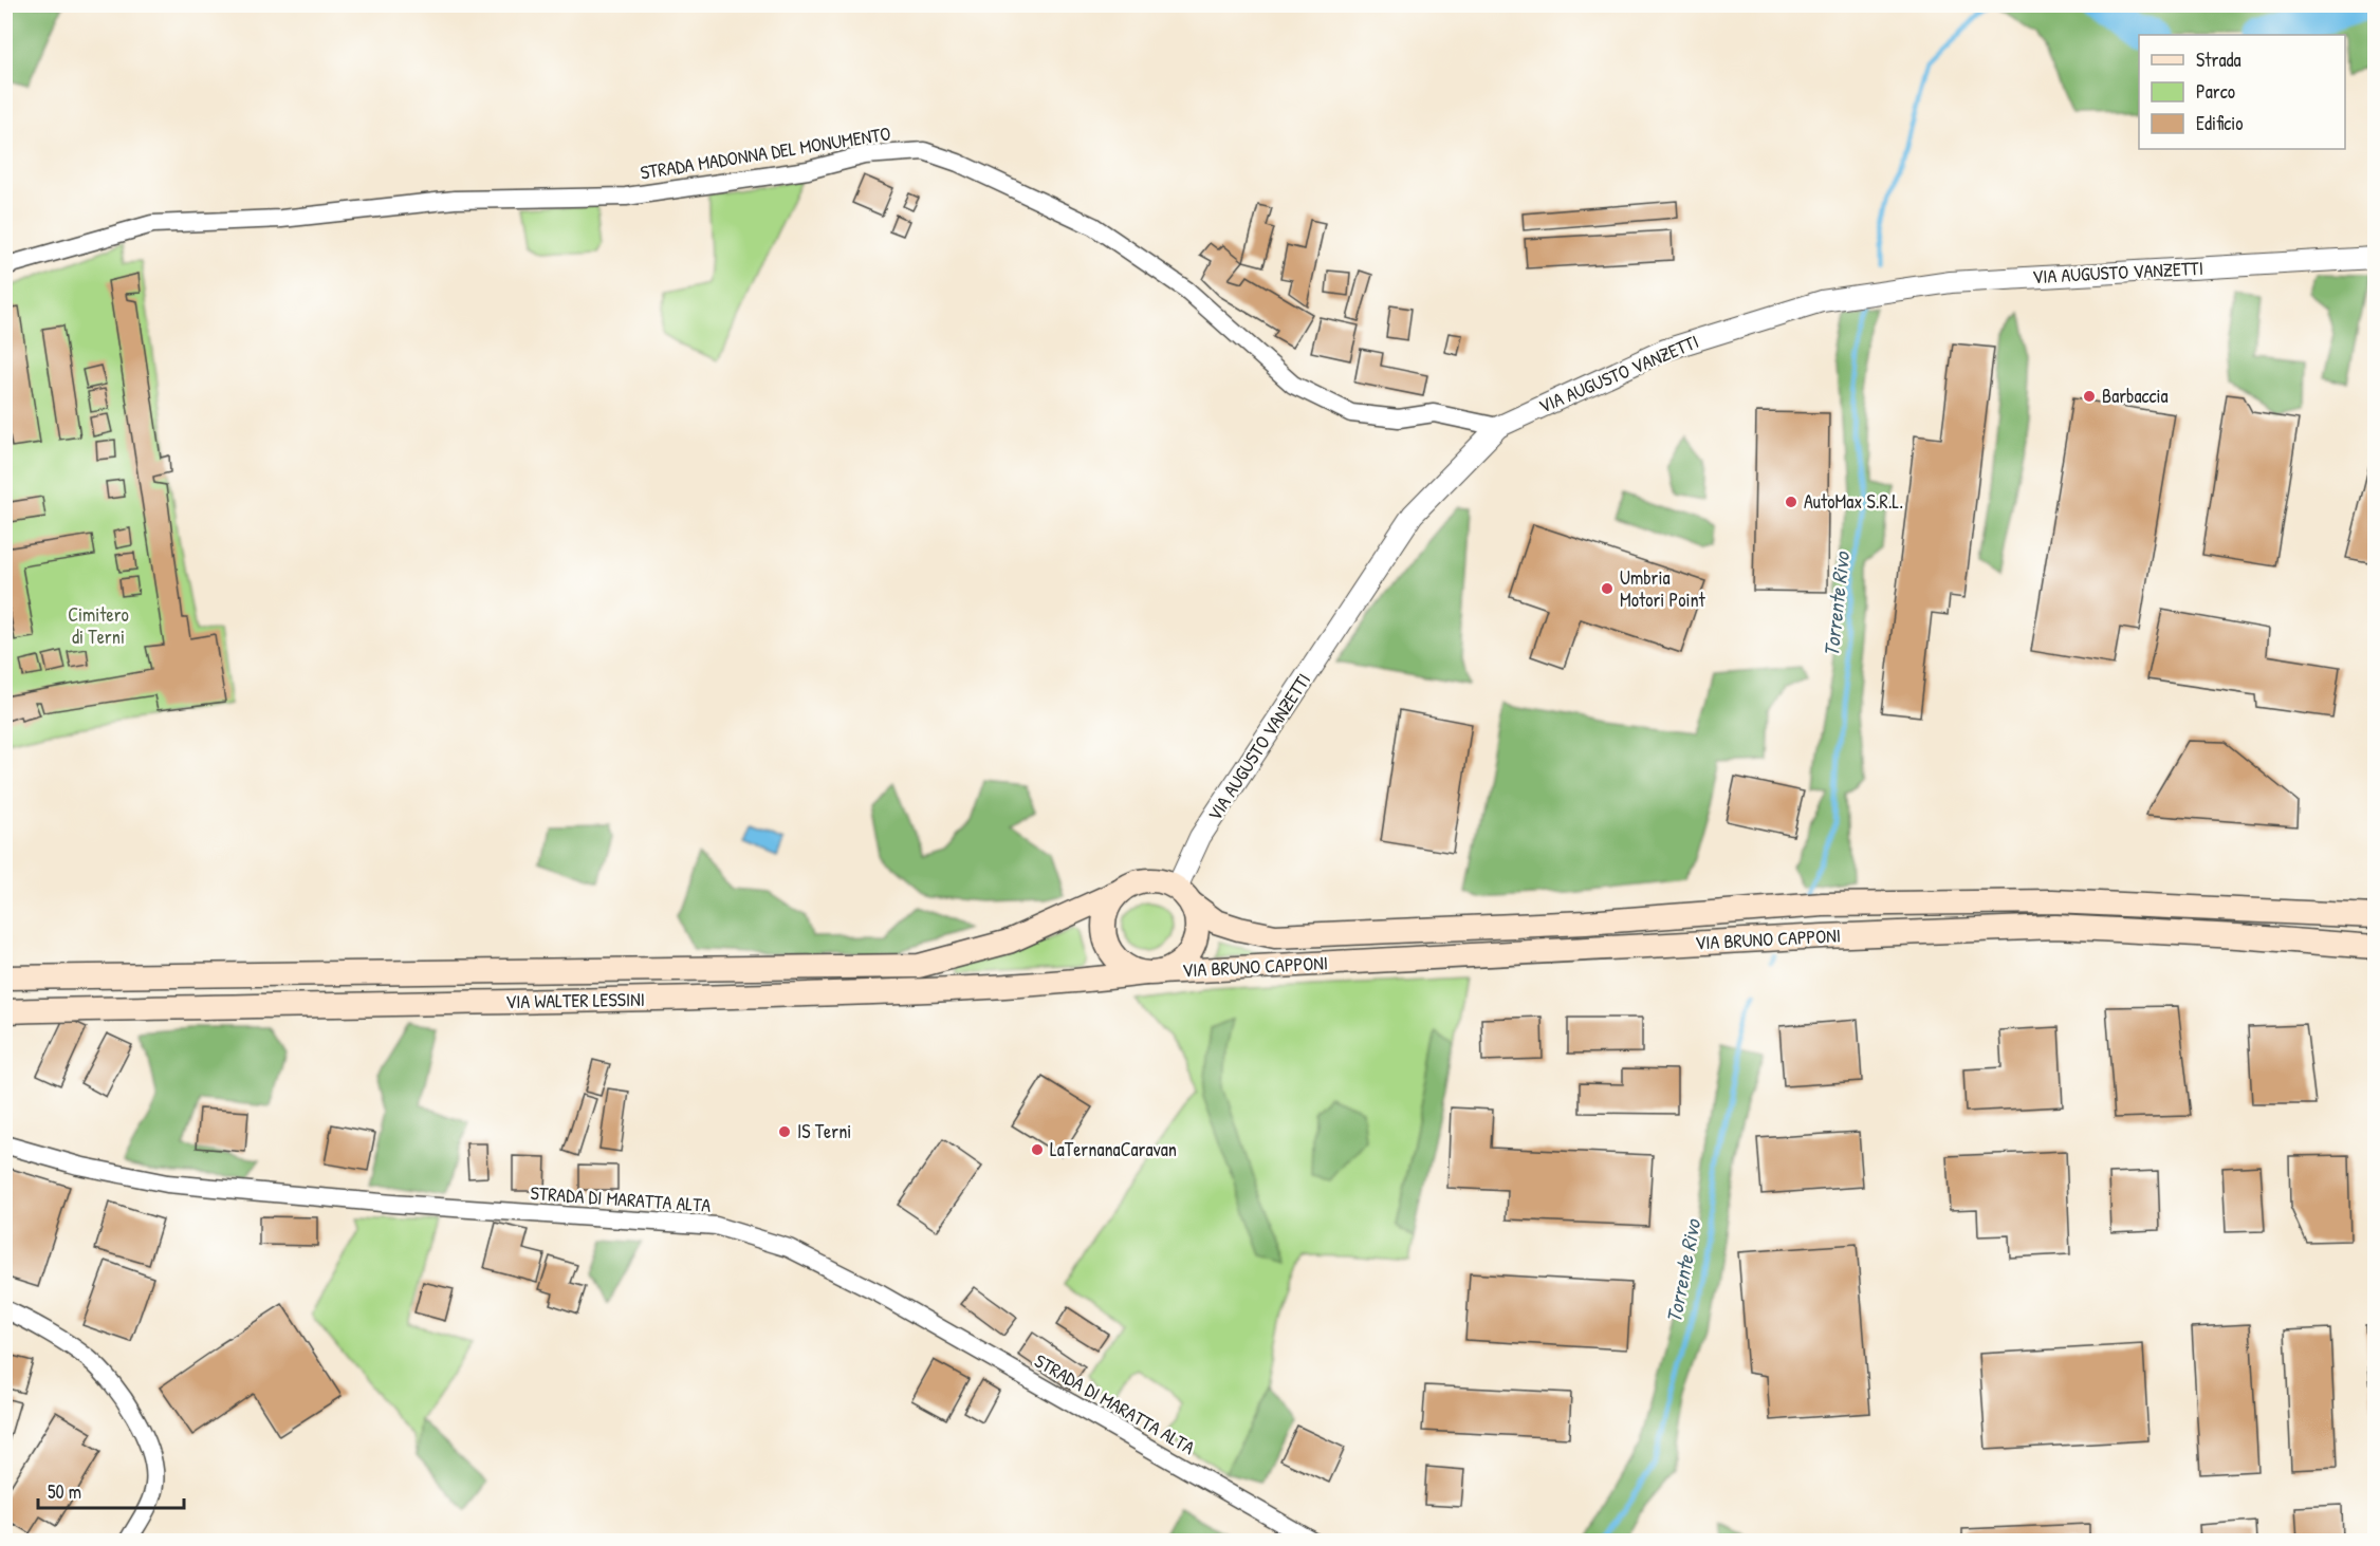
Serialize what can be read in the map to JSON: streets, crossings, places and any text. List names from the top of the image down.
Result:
{
  "streets": {
    "main road": ["VIA BRUNO CAPPONI", "VIA WALTER LESSINI"],
    "street": ["STRADA MADONNA DEL MONUMENTO", "VIA AUGUSTO VANZETTI", "STRADA DI MARATTA ALTA"]
  },
  "crossings": [
    ["STRADA MADONNA DEL MONUMENTO", "VIA AUGUSTO VANZETTI"],
    ["VIA AUGUSTO VANZETTI", "VIA BRUNO CAPPONI"],
    ["VIA AUGUSTO VANZETTI", "VIA WALTER LESSINI"],
    ["VIA BRUNO CAPPONI", "VIA WALTER LESSINI"]
  ],
  "water": ["Torrente Rivo"],
  "parks": ["Cimitero di Terni"],
  "places": [
    "Barbaccia",
    "AutoMax S.R.L.",
    "Umbria Motori Point",
    "IS Terni",
    "LaTernanaCaravan"
  ],
  "legend": ["Strada", "Parco", "Edificio"],
  "scale_bar": "50 m"
}
